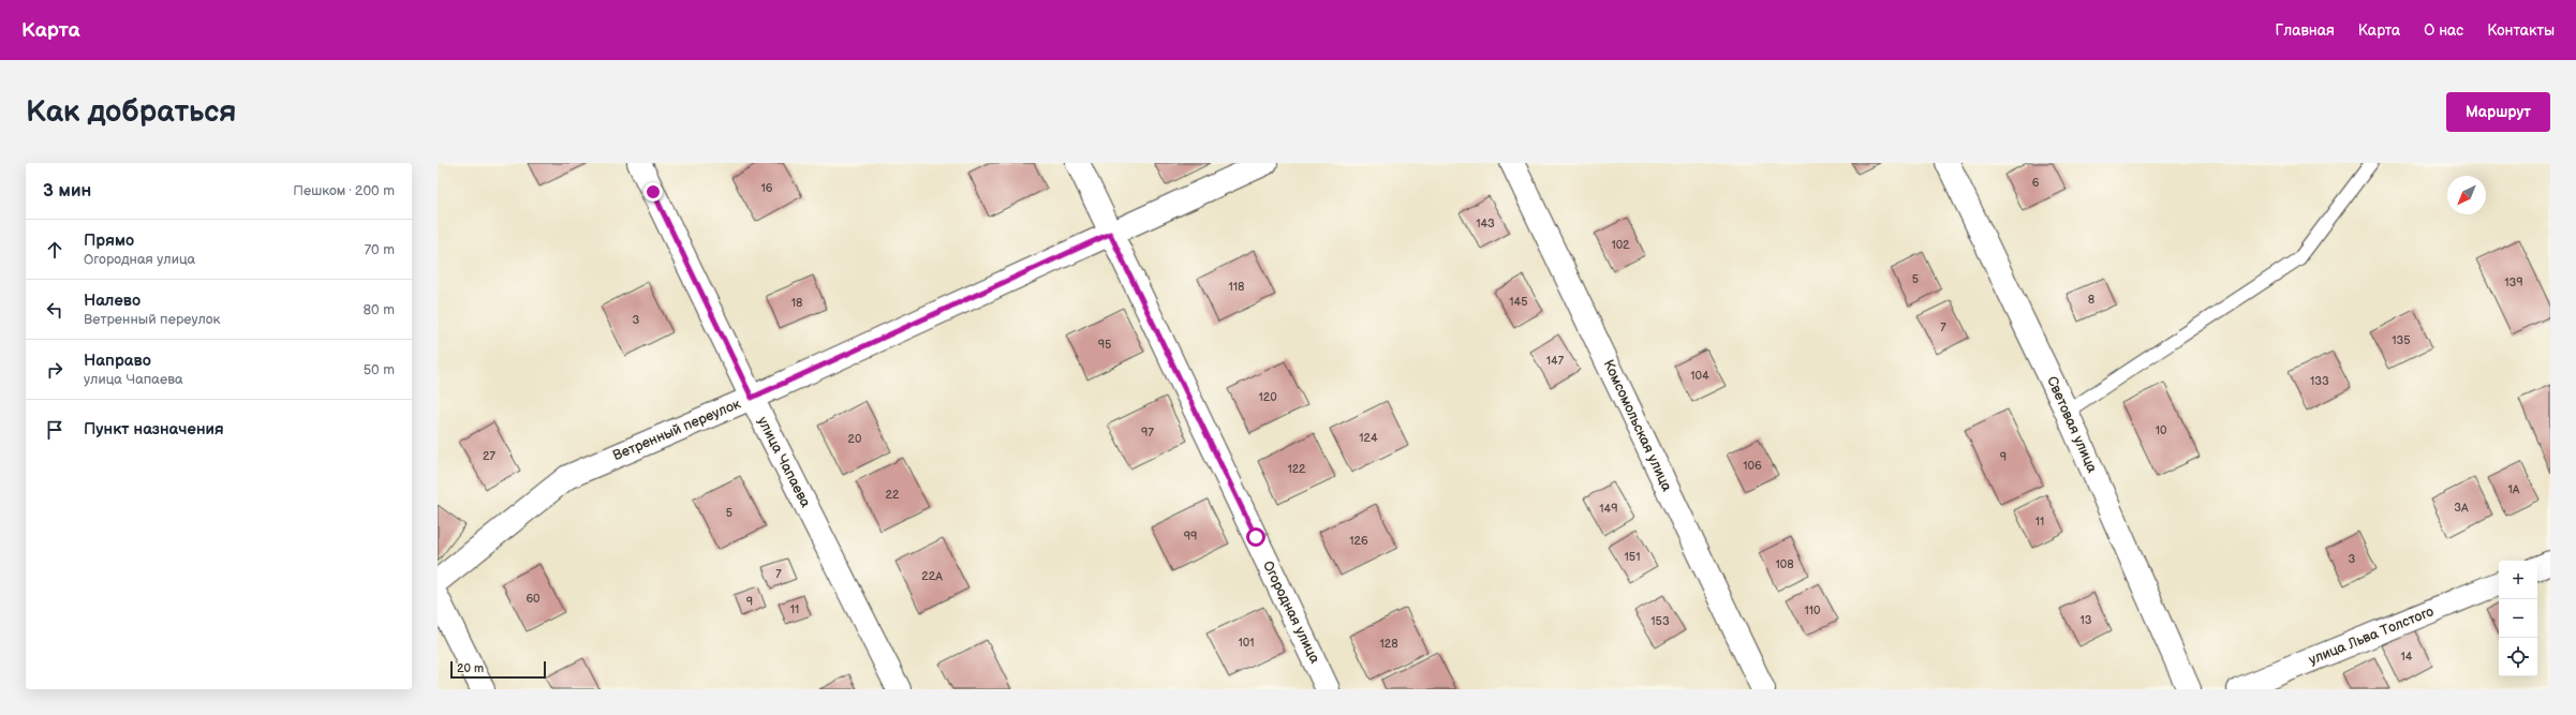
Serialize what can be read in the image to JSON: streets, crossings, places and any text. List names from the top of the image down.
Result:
{
  "streets": {
    "street": [
      "Световая улица",
      "Комсомольская улица",
      "Ветренный переулок",
      "улица Чапаева",
      "Огородная улица",
      "улица Льва Толстого"
    ]
  },
  "crossings": [
    ["Ветренный переулок", "улица Чапаева"],
    ["Ветренный переулок", "Огородная улица"]
  ],
  "house_numbers": [
    "6",
    "16",
    "143",
    "102",
    "5",
    "139",
    "118",
    "8",
    "145",
    "18",
    "3",
    "7",
    "135",
    "95",
    "147",
    "104",
    "133",
    "120",
    "10",
    "97",
    "124",
    "20",
    "27",
    "9",
    "106",
    "122",
    "1А",
    "22",
    "3А",
    "149",
    "5",
    "11",
    "99",
    "126",
    "151",
    "3",
    "108",
    "7",
    "22А",
    "60",
    "9",
    "11",
    "110",
    "13",
    "153",
    "101",
    "128",
    "14"
  ],
  "scale_bar": "20 m",
  "north": "bottom left",
  "page": {
    "header": "Карта",
    "nav": [
      "Главная",
      "Карта",
      "О нас",
      "Контакты"
    ],
    "buttons": "Маршрут",
    "title": "Как добраться",
    "heading": ["3 мин", "Пешком · 200 m"],
    "list": [
      ["Прямо", "Огородная улица", "70 m"],
      ["Налево", "Ветренный переулок", "80 m"],
      ["Направо", "улица Чапаева", "50 m"],
      "Пункт назначения"
    ],
    "map_buttons": ["+", "−"],
    "scale": "20 m"
  }
}
